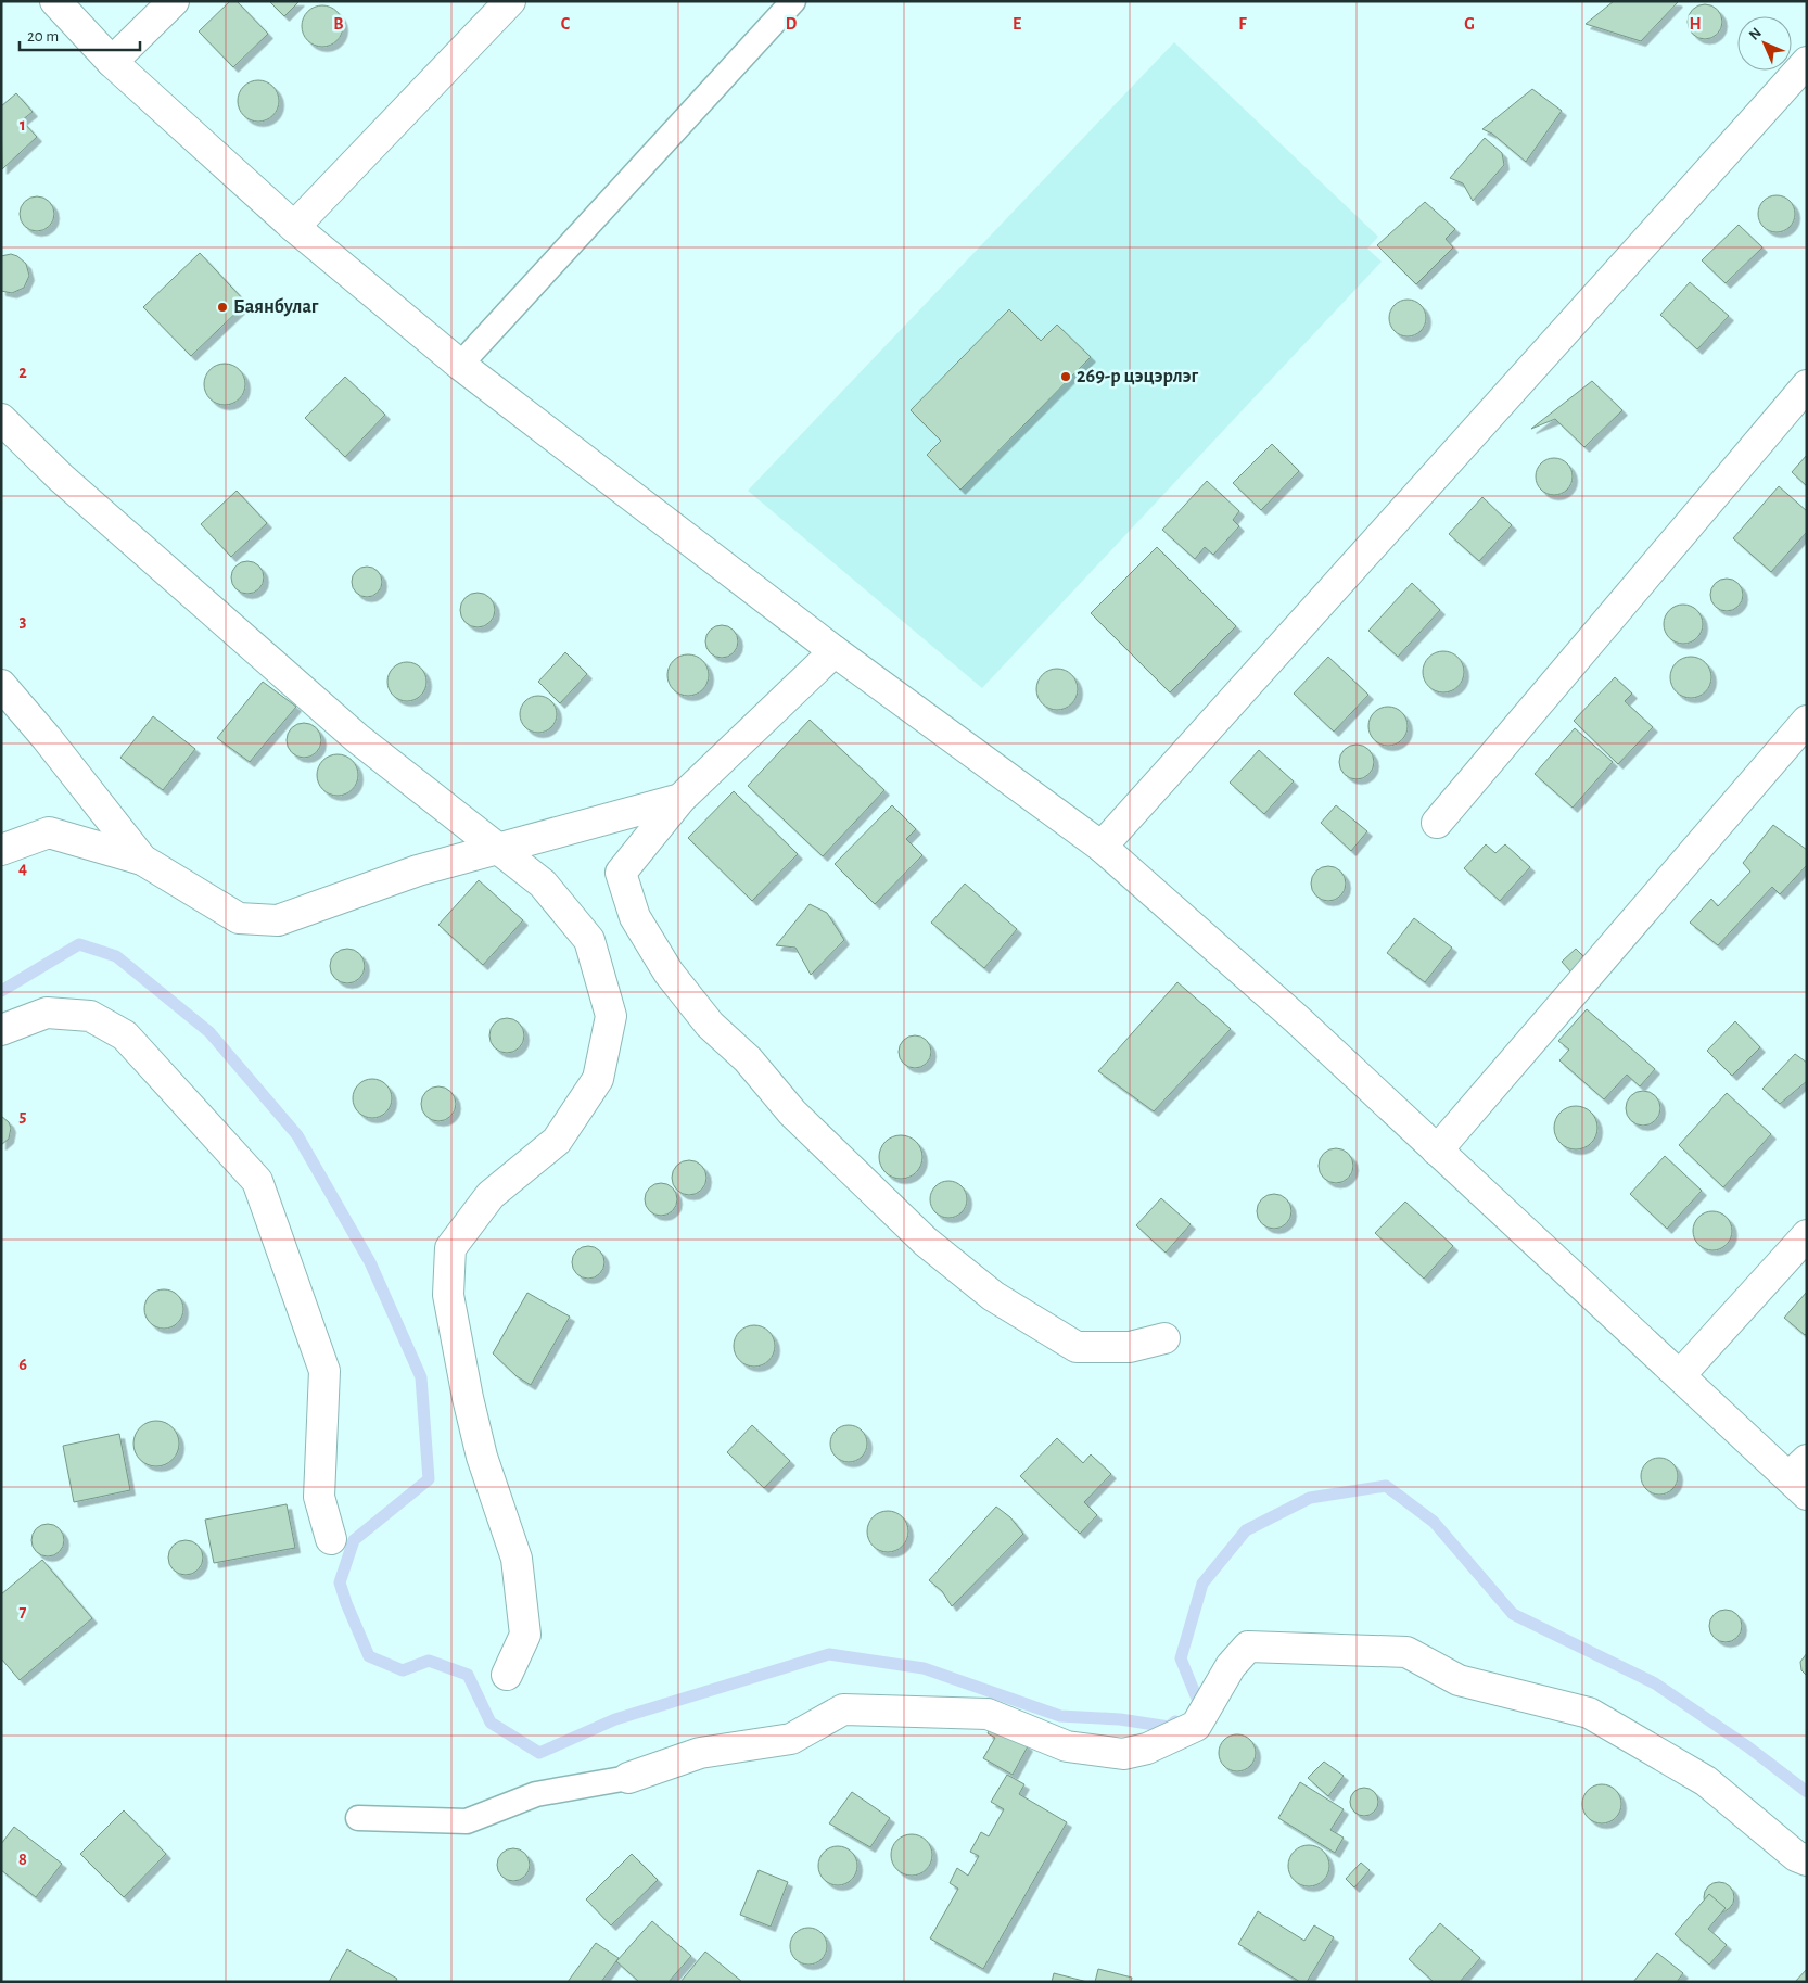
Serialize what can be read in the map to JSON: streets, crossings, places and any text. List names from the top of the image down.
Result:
{
  "places": ["Баянбулаг", "269-р цэцэрлэг"],
  "scale_bar": "20 m",
  "north": "top left",
  "grid": {
    "columns": [
      "B",
      "C",
      "D",
      "E",
      "F",
      "G",
      "H"
    ],
    "rows": [
      "1",
      "2",
      "3",
      "4",
      "5",
      "6",
      "7",
      "8"
    ]
  }
}
